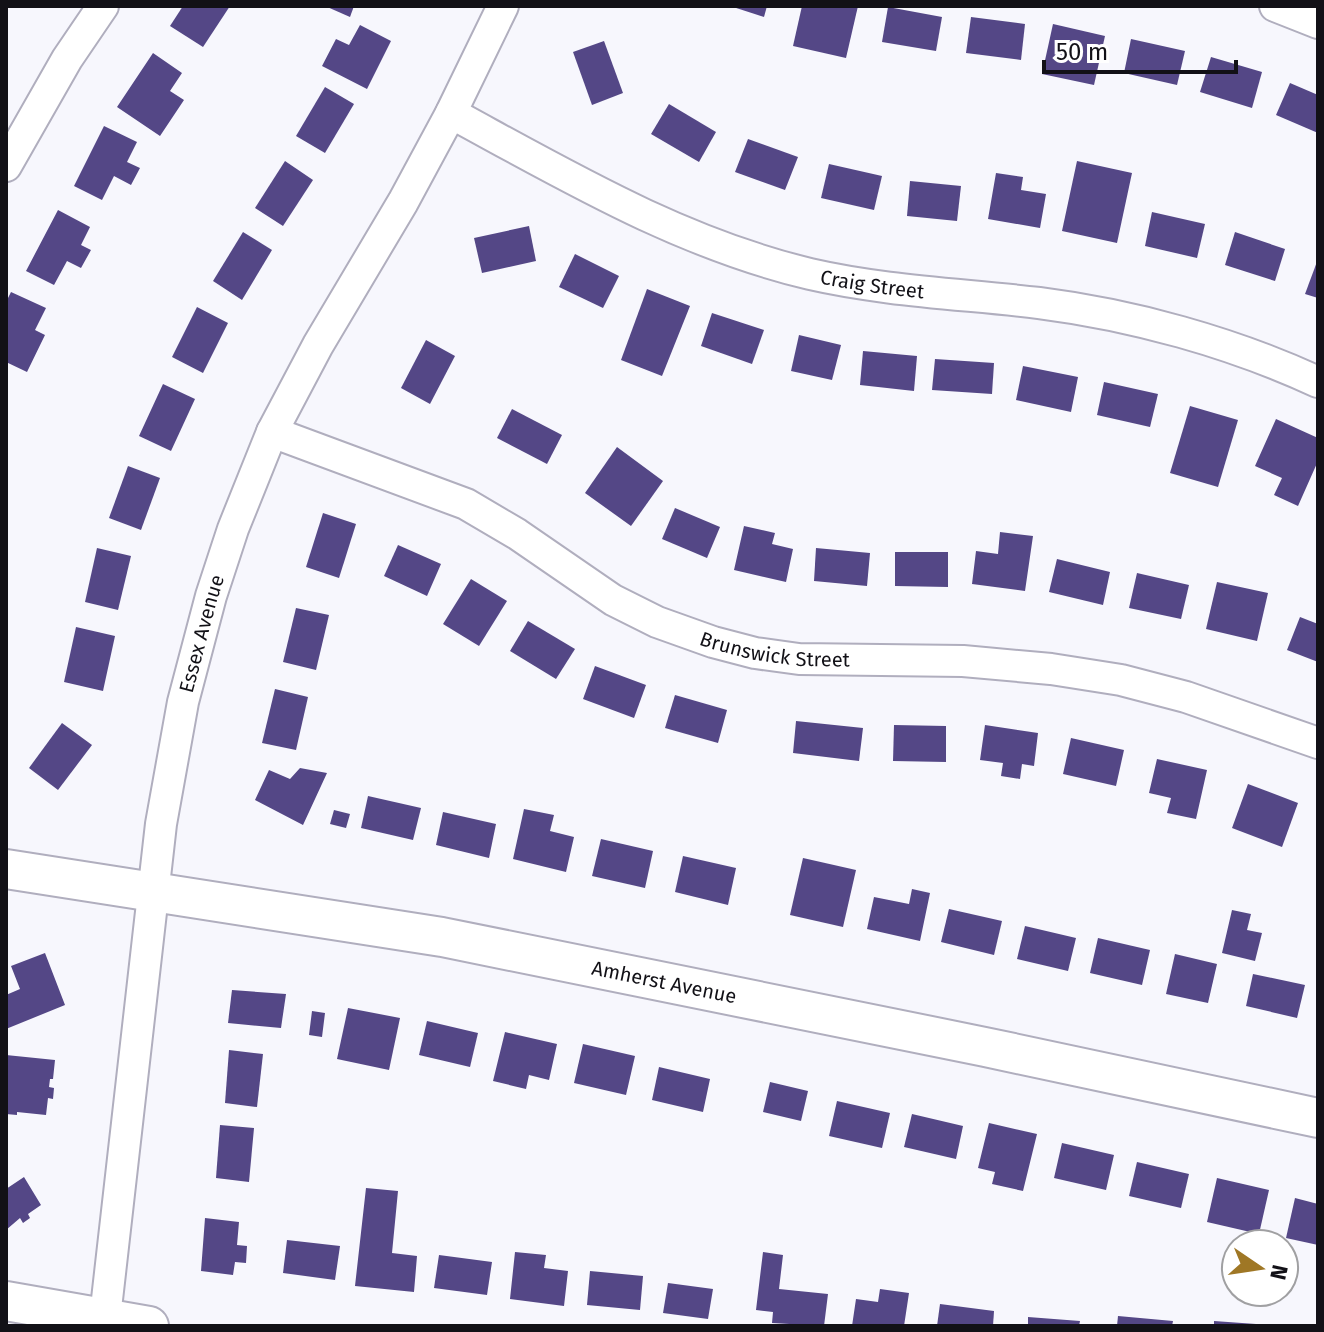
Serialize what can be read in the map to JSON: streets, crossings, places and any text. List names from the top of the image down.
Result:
{
  "streets": {
    "main road": ["Amherst Avenue"],
    "street": ["Craig Street", "Essex Avenue", "Brunswick Street"]
  },
  "crossings": [
    ["Craig Street", "Essex Avenue"],
    ["Essex Avenue", "Brunswick Street"],
    ["Essex Avenue", "Amherst Avenue"]
  ],
  "scale_bar": "50 m",
  "north": "right"
}
